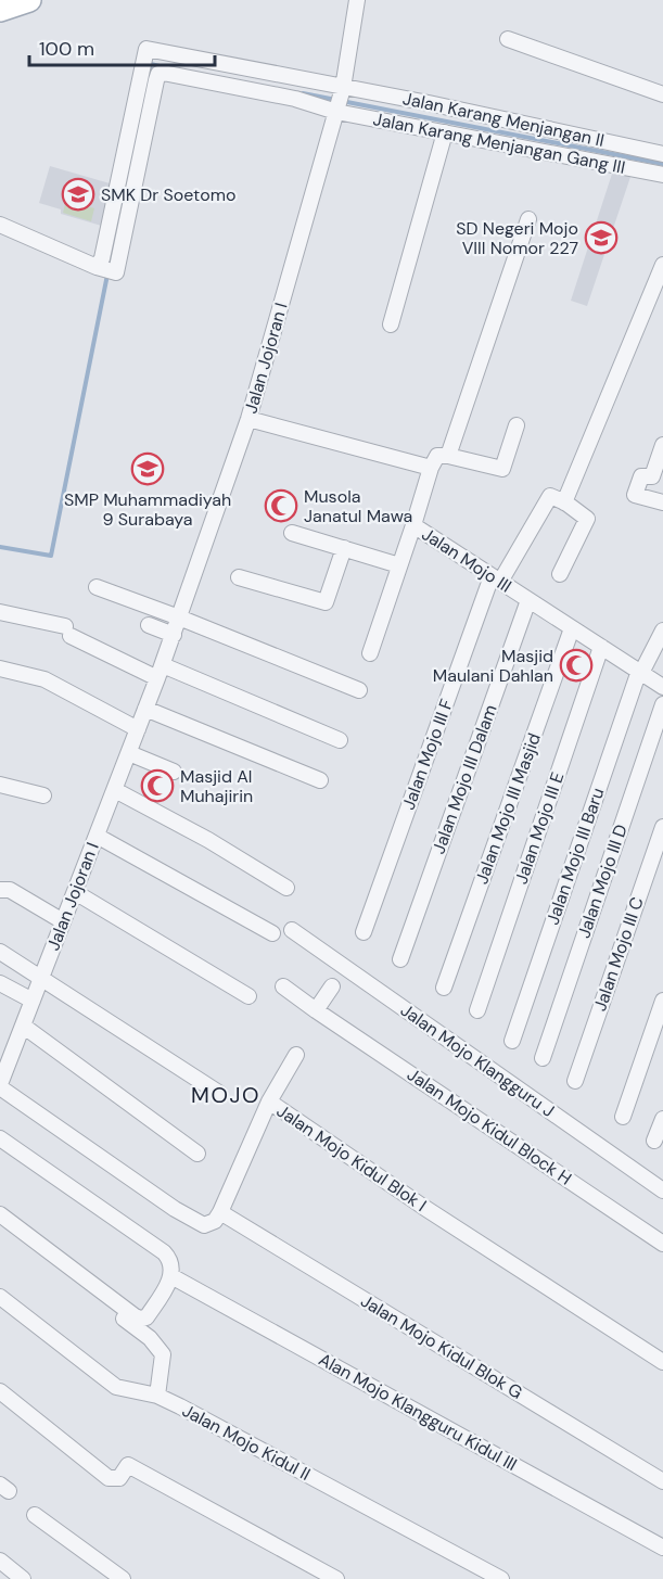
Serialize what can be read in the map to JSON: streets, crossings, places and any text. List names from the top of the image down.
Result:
{
  "streets": {
    "street": [
      "Jalan Karang Menjangan II",
      "Jalan Karang Menjangan Gang III",
      "Jalan Jojoran I",
      "Jalan Mojo III",
      "Jalan Mojo III F",
      "Jalan Mojo III Dalam",
      "Jalan Mojo III Masjid",
      "Jalan Mojo III E",
      "Jalan Mojo III Baru",
      "Jalan Mojo III D",
      "Jalan Mojo III C",
      "Jalan Mojo Klangguru J",
      "Jalan Mojo Kidul Block H",
      "Jalan Mojo Kidul Blok I",
      "Jalan Mojo Kidul Blok G",
      "Alan Mojo Klangguru Kidul III",
      "Jalan Mojo Kidul II"
    ]
  },
  "crossings": [
    ["Jalan Karang Menjangan II", "Jalan Karang Menjangan Gang III"],
    ["Jalan Karang Menjangan II", "Jalan Jojoran I"],
    ["Jalan Karang Menjangan Gang III", "Jalan Jojoran I"],
    ["Jalan Mojo III", "Jalan Mojo III F"],
    ["Jalan Mojo III", "Jalan Mojo III Dalam"],
    ["Jalan Mojo III", "Jalan Mojo III Masjid"],
    ["Jalan Mojo III", "Jalan Mojo III E"],
    ["Jalan Mojo III", "Jalan Mojo III Baru"],
    ["Jalan Mojo Kidul Blok I", "Jalan Mojo Kidul Blok G"]
  ],
  "districts": ["MOJO"],
  "places": {
    "school or university": ["SMK Dr Soetomo", "SD Negeri Mojo VIII Nomor 227", "SMP Muhammadiyah 9 Surabaya"],
    "mosque": ["Musola Janatul Mawa", "Masjid Maulani Dahlan", "Masjid Al Muhajirin"]
  },
  "scale_bar": "100 m"
}
